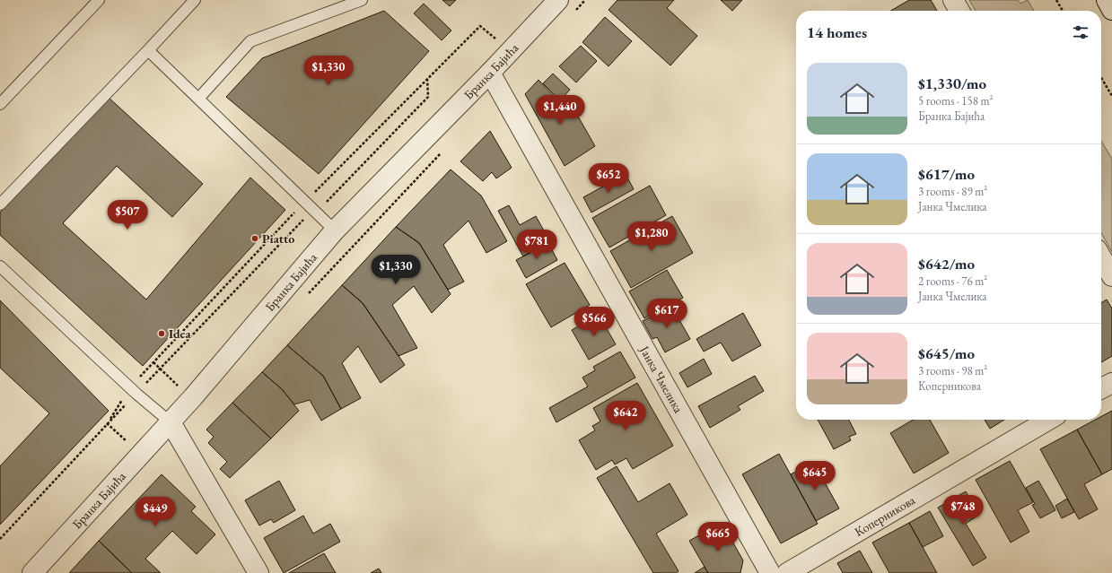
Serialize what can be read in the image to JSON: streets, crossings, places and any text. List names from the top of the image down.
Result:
{
  "streets": {
    "street": ["Бранка Бајића", "Јанка Чмелика", "Коперникова"]
  },
  "crossings": [
    ["Бранка Бајића", "Јанка Чмелика"]
  ],
  "places": ["Piatto", "Idea"],
  "page": {
    "heading": "14 homes",
    "list": [
      {
        "name": "$1,330/mo",
        "note": "5 rooms · 158 m² · Бранка Бајића"
      },
      {
        "name": "$617/mo",
        "note": "3 rooms · 89 m² · Јанка Чмелика"
      },
      {
        "name": "$642/mo",
        "note": "2 rooms · 76 m² · Јанка Чмелика"
      },
      {
        "name": "$645/mo",
        "note": "3 rooms · 98 m² · Коперникова"
      }
    ],
    "price": [
      "$1,330",
      "$1,440",
      "$652",
      "$507",
      "$1,280",
      "$781",
      "$1,330",
      "$617",
      "$566",
      "$642",
      "$645",
      "$748",
      "$449",
      "$665"
    ]
  }
}
